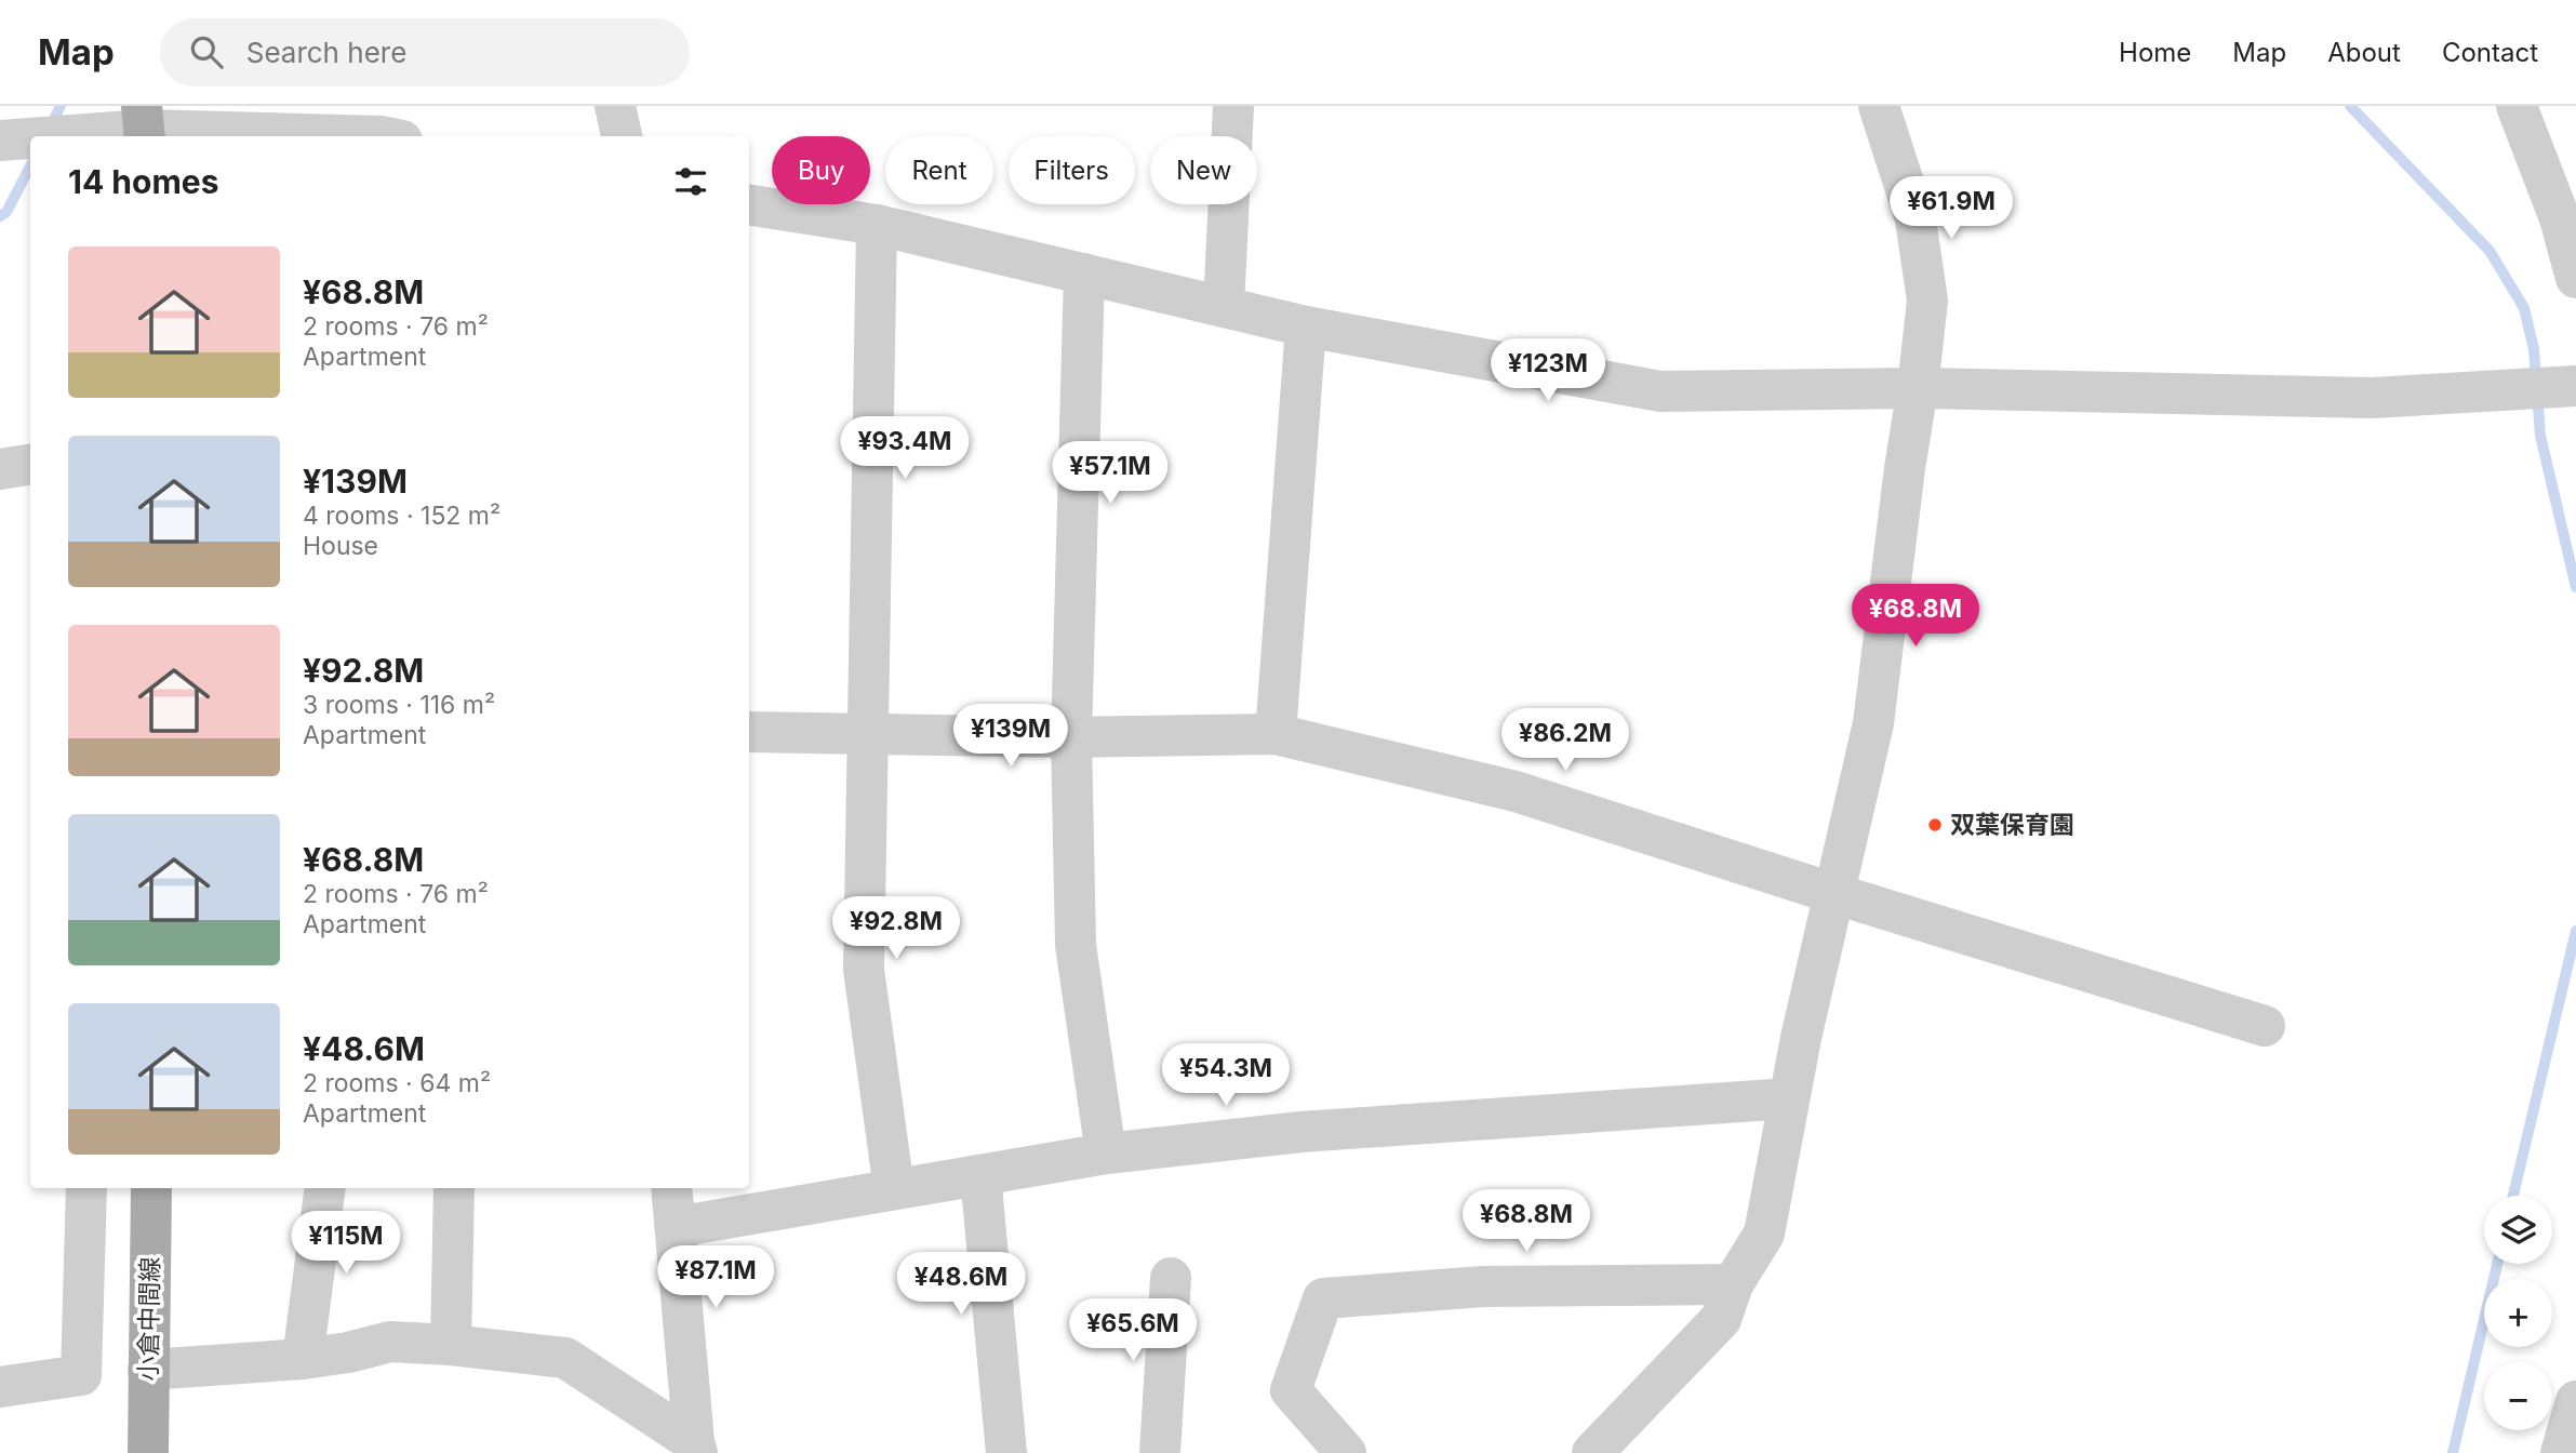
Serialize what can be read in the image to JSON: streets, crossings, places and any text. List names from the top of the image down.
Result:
{
  "streets": {
    "main road": ["小倉中間線"]
  },
  "places": ["双葉保育園"],
  "page": {
    "header": "Map",
    "search": "Search here",
    "nav": [
      "Home",
      "Map",
      "About",
      "Contact"
    ],
    "chip": [
      "Buy",
      "Rent",
      "Filters",
      "New"
    ],
    "heading": "14 homes",
    "price": [
      "¥61.9M",
      "¥123M",
      "¥93.4M",
      "¥57.1M",
      "¥68.8M",
      "¥139M",
      "¥86.2M",
      "¥92.8M",
      "¥54.3M",
      "¥68.8M",
      "¥115M",
      "¥87.1M",
      "¥48.6M",
      "¥65.6M"
    ],
    "list": [
      {
        "name": "¥68.8M",
        "note": "2 rooms · 76 m² · Apartment"
      },
      {
        "name": "¥139M",
        "note": "4 rooms · 152 m² · House"
      },
      {
        "name": "¥92.8M",
        "note": "3 rooms · 116 m² · Apartment"
      },
      {
        "name": "¥68.8M",
        "note": "2 rooms · 76 m² · Apartment"
      },
      {
        "name": "¥48.6M",
        "note": "2 rooms · 64 m² · Apartment"
      }
    ],
    "map_buttons": ["+", "−"]
  }
}
